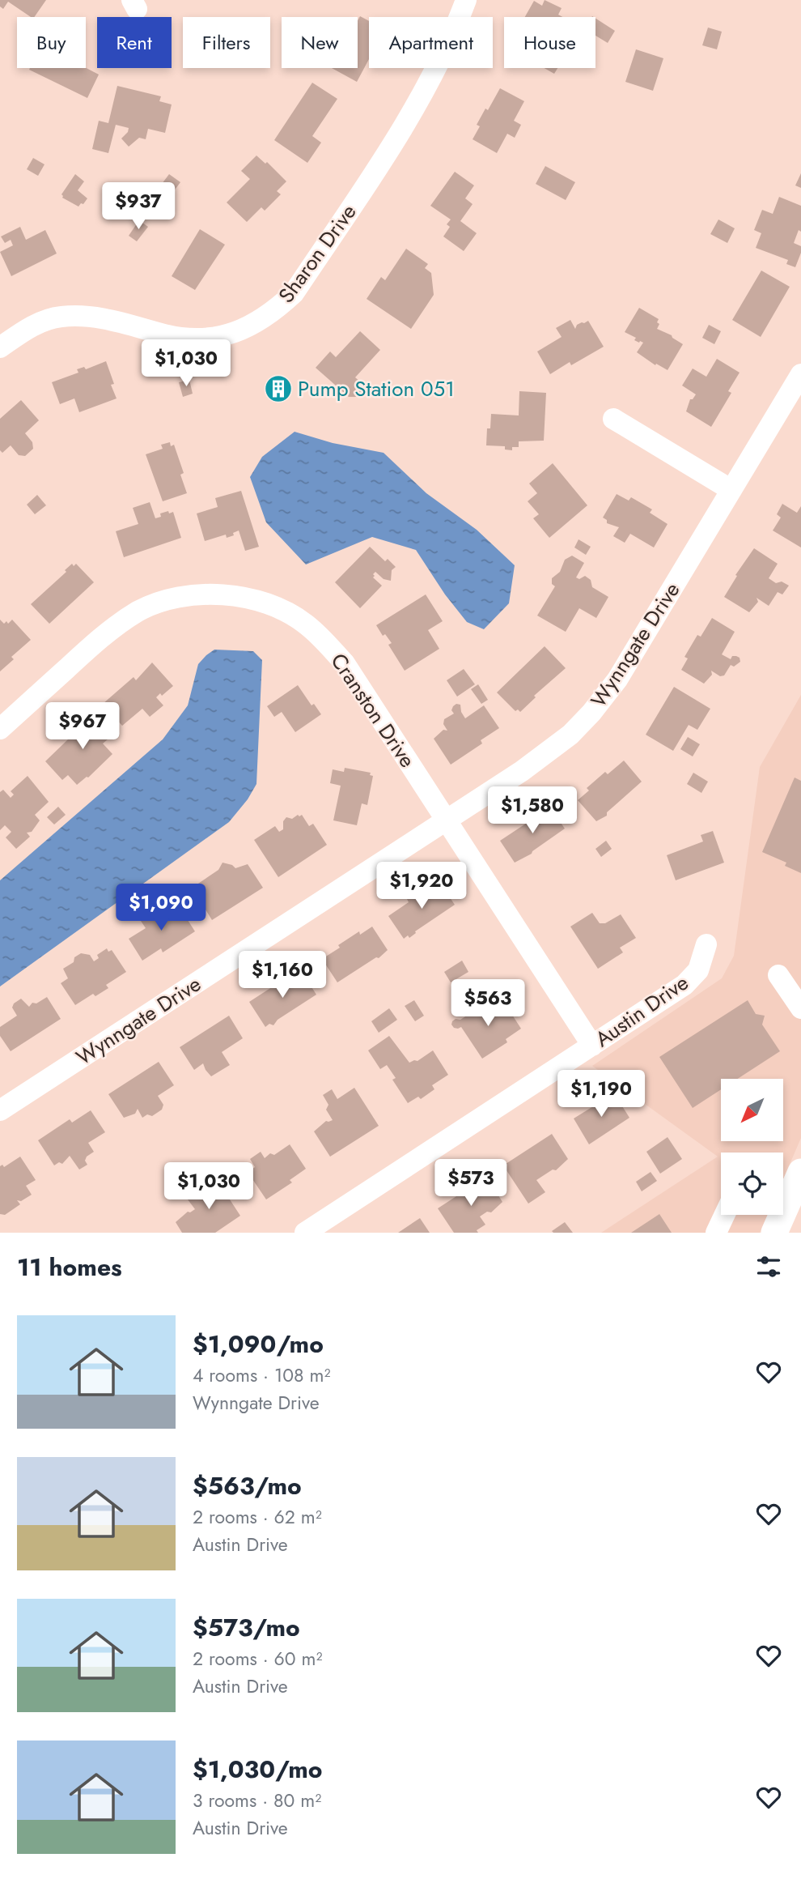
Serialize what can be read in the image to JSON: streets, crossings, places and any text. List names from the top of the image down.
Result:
{
  "streets": {
    "street": [
      "Sharon Drive",
      "Wynngate Drive",
      "Cranston Drive",
      "Austin Drive"
    ]
  },
  "crossings": [
    ["Wynngate Drive", "Cranston Drive"],
    ["Cranston Drive", "Austin Drive"]
  ],
  "places": {
    "building": ["Pump Station 051"]
  },
  "north": "bottom left",
  "page": {
    "chip": [
      "Buy",
      "Rent",
      "Filters",
      "New",
      "Apartment",
      "House"
    ],
    "price": [
      "$937",
      "$1,030",
      "$967",
      "$1,580",
      "$1,920",
      "$1,090",
      "$1,160",
      "$563",
      "$1,190",
      "$573",
      "$1,030"
    ],
    "heading": "11 homes",
    "list": [
      {
        "name": "$1,090/mo",
        "note": "4 rooms · 108 m² · Wynngate Drive"
      },
      {
        "name": "$563/mo",
        "note": "2 rooms · 62 m² · Austin Drive"
      },
      {
        "name": "$573/mo",
        "note": "2 rooms · 60 m² · Austin Drive"
      },
      {
        "name": "$1,030/mo",
        "note": "3 rooms · 80 m² · Austin Drive"
      }
    ]
  }
}
